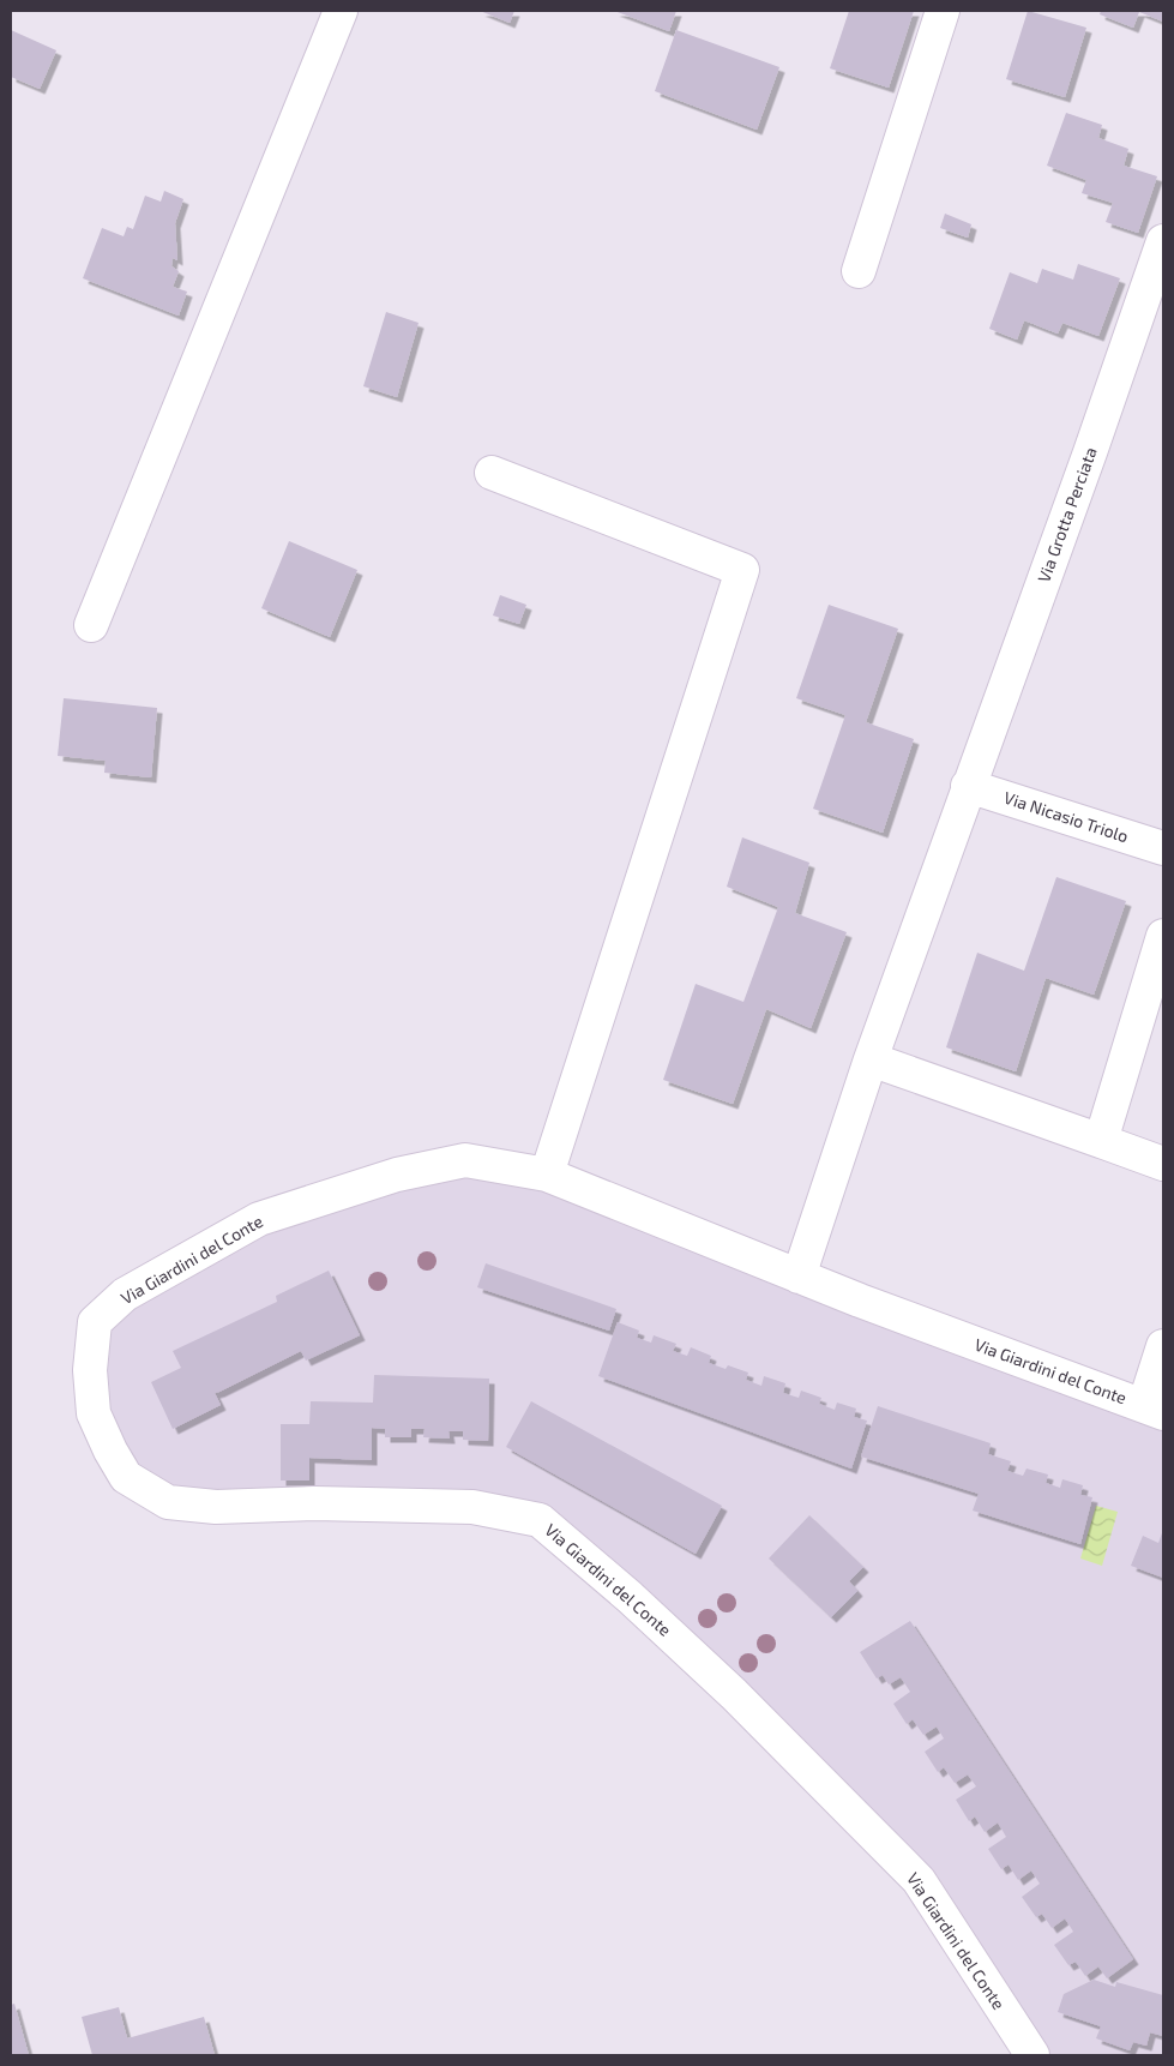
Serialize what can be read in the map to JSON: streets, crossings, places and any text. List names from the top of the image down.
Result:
{
  "streets": {
    "street": ["Via Grotta Perciata", "Via Nicasio Triolo", "Via Giardini del Conte"]
  },
  "crossings": [
    ["Via Grotta Perciata", "Via Nicasio Triolo"],
    ["Via Grotta Perciata", "Via Giardini del Conte"]
  ]
}
